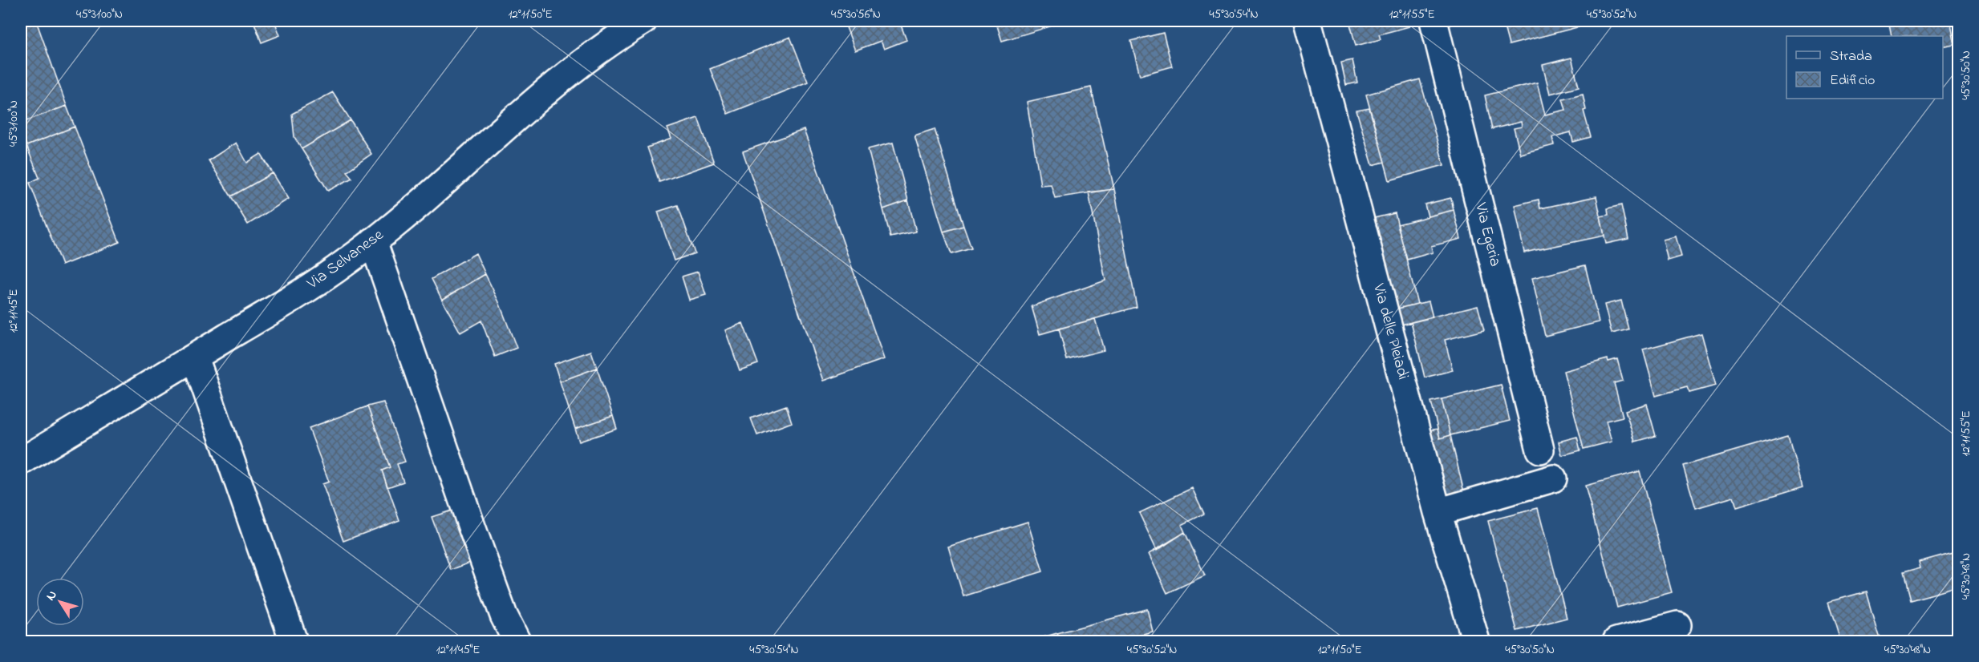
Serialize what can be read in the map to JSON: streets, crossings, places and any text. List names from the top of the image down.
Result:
{
  "streets": {
    "street": ["Via Egeria", "Via Selvanese", "Via delle Pleiadi"]
  },
  "legend": ["Strada", "Edificio"],
  "north": "top left",
  "coordinates": [
    "45°31'00\"N",
    "12°11'50\"E",
    "45°30'56\"N",
    "45°30'54\"N",
    "12°11'55\"E",
    "45°30'52\"N",
    "45°30'50\"N",
    "12°11'45\"E",
    "45°30'48\"N"
  ]
}
